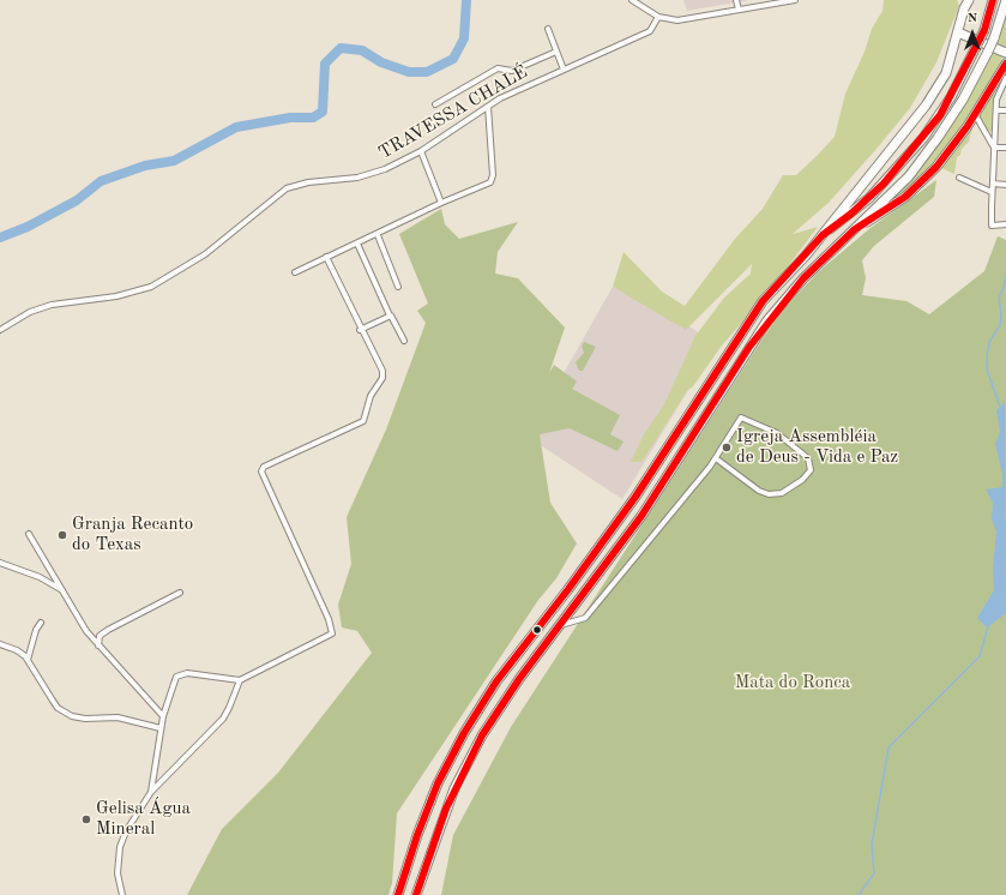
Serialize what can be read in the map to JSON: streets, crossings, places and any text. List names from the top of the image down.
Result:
{
  "streets": {
    "street": ["TRAVESSA CHALÉ"]
  },
  "parks": ["Mata do Ronca"],
  "places": ["Igreja Assembléia de Deus - Vida e Paz", "Granja Recanto do Texas", "Gelisa Água Mineral"],
  "north": "top"
}
